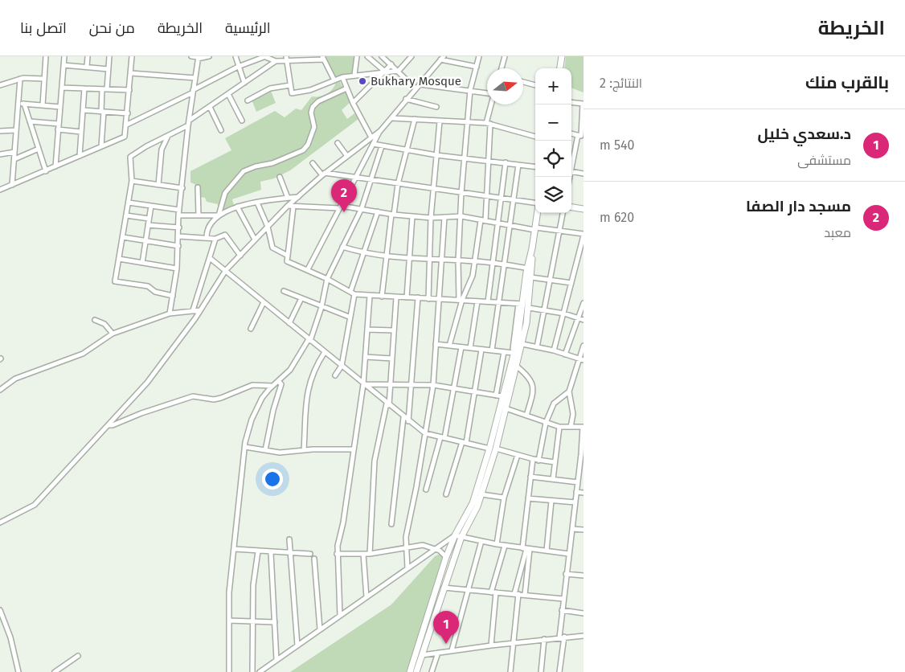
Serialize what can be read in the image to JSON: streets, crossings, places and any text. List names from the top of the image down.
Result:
{
  "places": ["Bukhary Mosque"],
  "north": "right",
  "page": {
    "header": "الخريطة",
    "nav": [
      "الرئيسية",
      "الخريطة",
      "من نحن",
      "اتصل بنا"
    ],
    "heading": ["بالقرب منك", "النتائج: 2"],
    "map_buttons": ["+", "−"],
    "list": [
      {
        "mark": "1",
        "name": "د.سعدي خليل",
        "note": "مستشفى",
        "value": "540 m"
      },
      {
        "mark": "2",
        "name": "مسجد دار الصفا",
        "note": "معبد",
        "value": "620 m"
      }
    ],
    "pins": ["2", "1"]
  }
}
